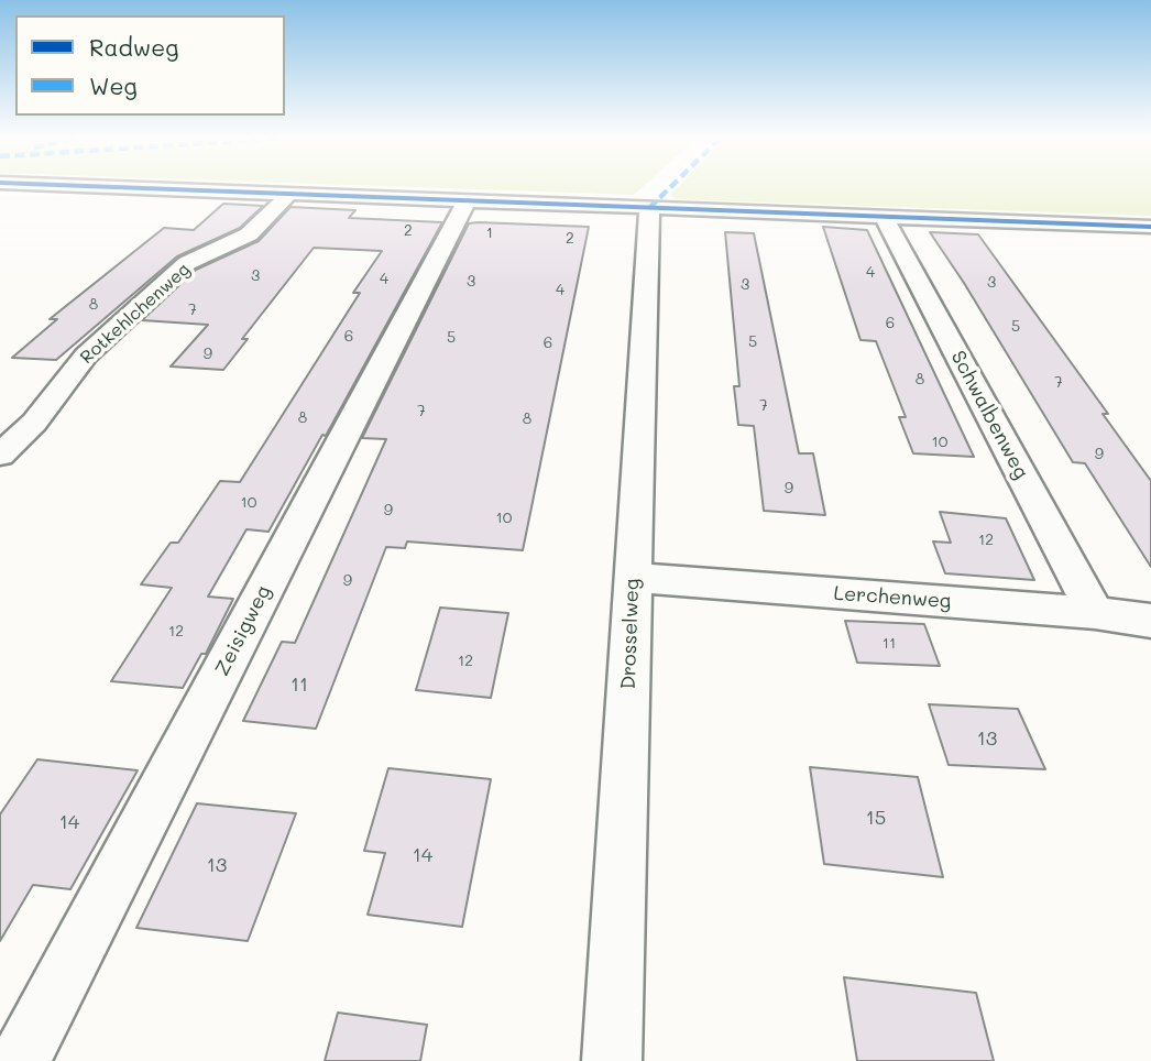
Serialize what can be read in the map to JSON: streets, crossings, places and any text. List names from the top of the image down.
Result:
{
  "streets": {
    "street": [
      "Rotkehlchenweg",
      "Schwalbenweg",
      "Lerchenweg",
      "Zeisigweg",
      "Drosselweg"
    ]
  },
  "crossings": [
    ["Schwalbenweg", "Lerchenweg"],
    ["Lerchenweg", "Drosselweg"]
  ],
  "house_numbers": [
    "2",
    "1",
    "2",
    "4",
    "3",
    "4",
    "3",
    "3",
    "3",
    "4",
    "8",
    "7",
    "6",
    "5",
    "6",
    "5",
    "5",
    "6",
    "9",
    "8",
    "7",
    "7",
    "7",
    "8",
    "8",
    "10",
    "9",
    "9",
    "10",
    "9",
    "10",
    "12",
    "9",
    "12",
    "11",
    "12",
    "11",
    "13",
    "15",
    "14",
    "14",
    "13"
  ],
  "legend": ["Radweg", "Weg"]
}
